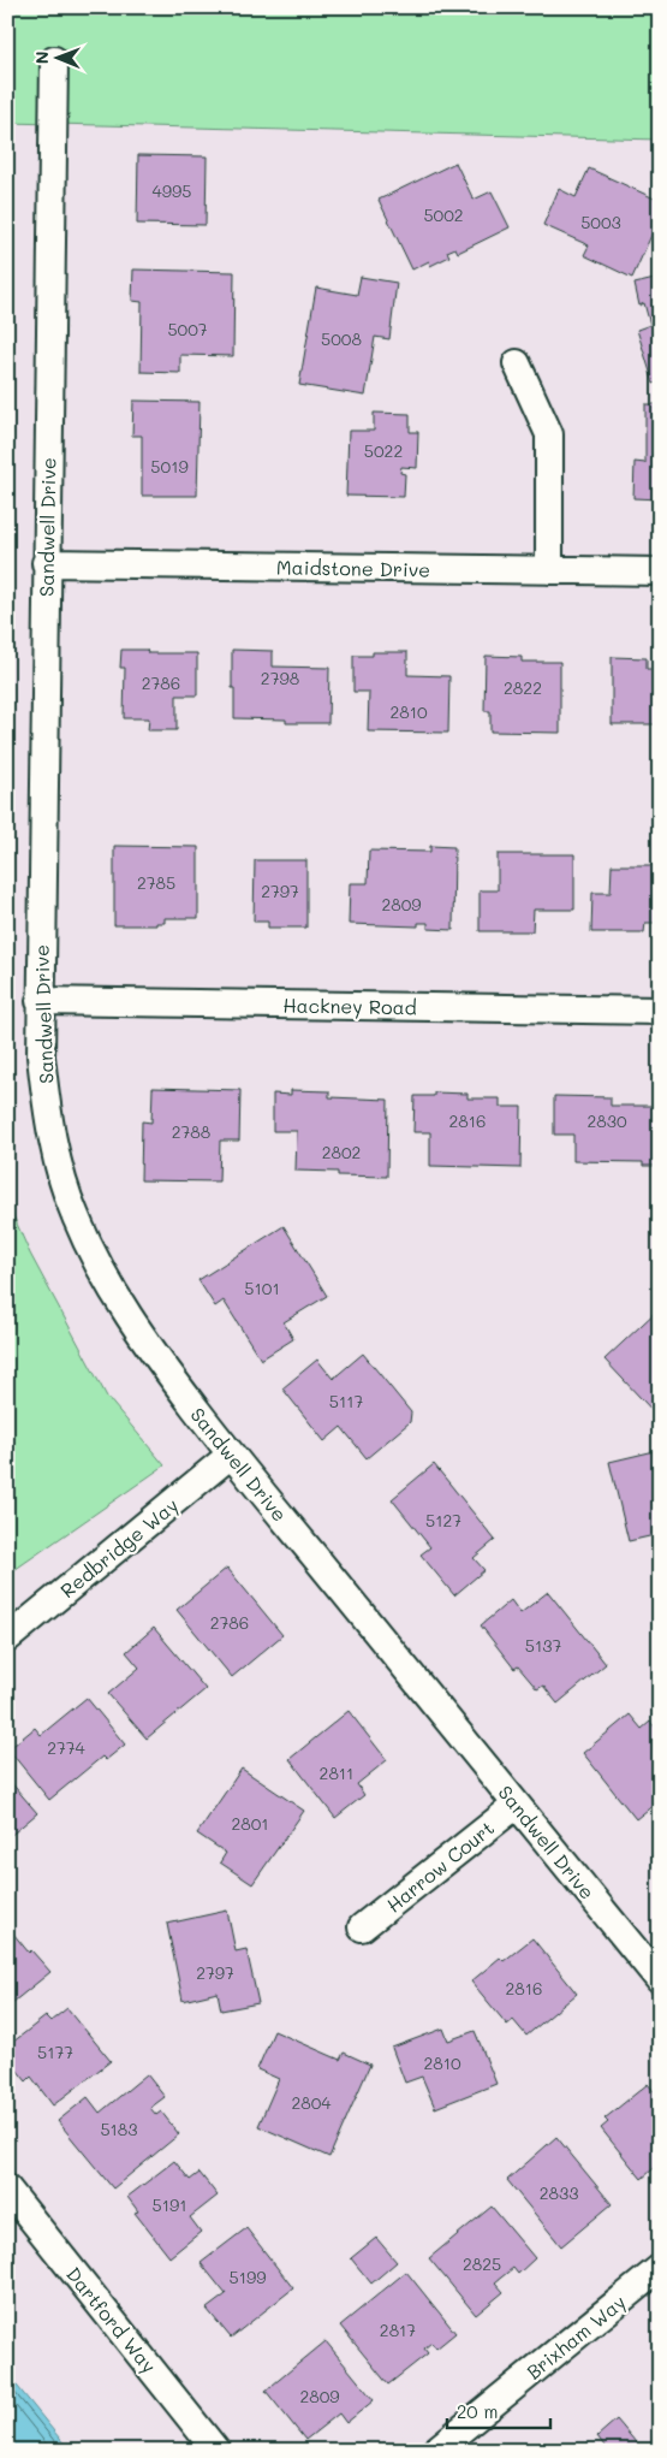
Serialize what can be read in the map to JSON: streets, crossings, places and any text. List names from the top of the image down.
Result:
{
  "streets": {
    "street": [
      "Sandwell Drive",
      "Maidstone Drive",
      "Hackney Road",
      "Redbridge Way",
      "Harrow Court",
      "Dartford Way",
      "Brixham Way"
    ]
  },
  "crossings": [
    ["Sandwell Drive", "Maidstone Drive"],
    ["Sandwell Drive", "Hackney Road"],
    ["Sandwell Drive", "Redbridge Way"],
    ["Sandwell Drive", "Harrow Court"]
  ],
  "house_numbers": [
    "4995",
    "5002",
    "5003",
    "5007",
    "5008",
    "5022",
    "5019",
    "2798",
    "2786",
    "2822",
    "2810",
    "2785",
    "2797",
    "2809",
    "2816",
    "2830",
    "2788",
    "2802",
    "5101",
    "5117",
    "5127",
    "2786",
    "5137",
    "2774",
    "2811",
    "2801",
    "2797",
    "2816",
    "5177",
    "2810",
    "2804",
    "5183",
    "2833",
    "5191",
    "2825",
    "5199",
    "2817",
    "2809"
  ],
  "scale_bar": "20 m",
  "north": "left"
}
